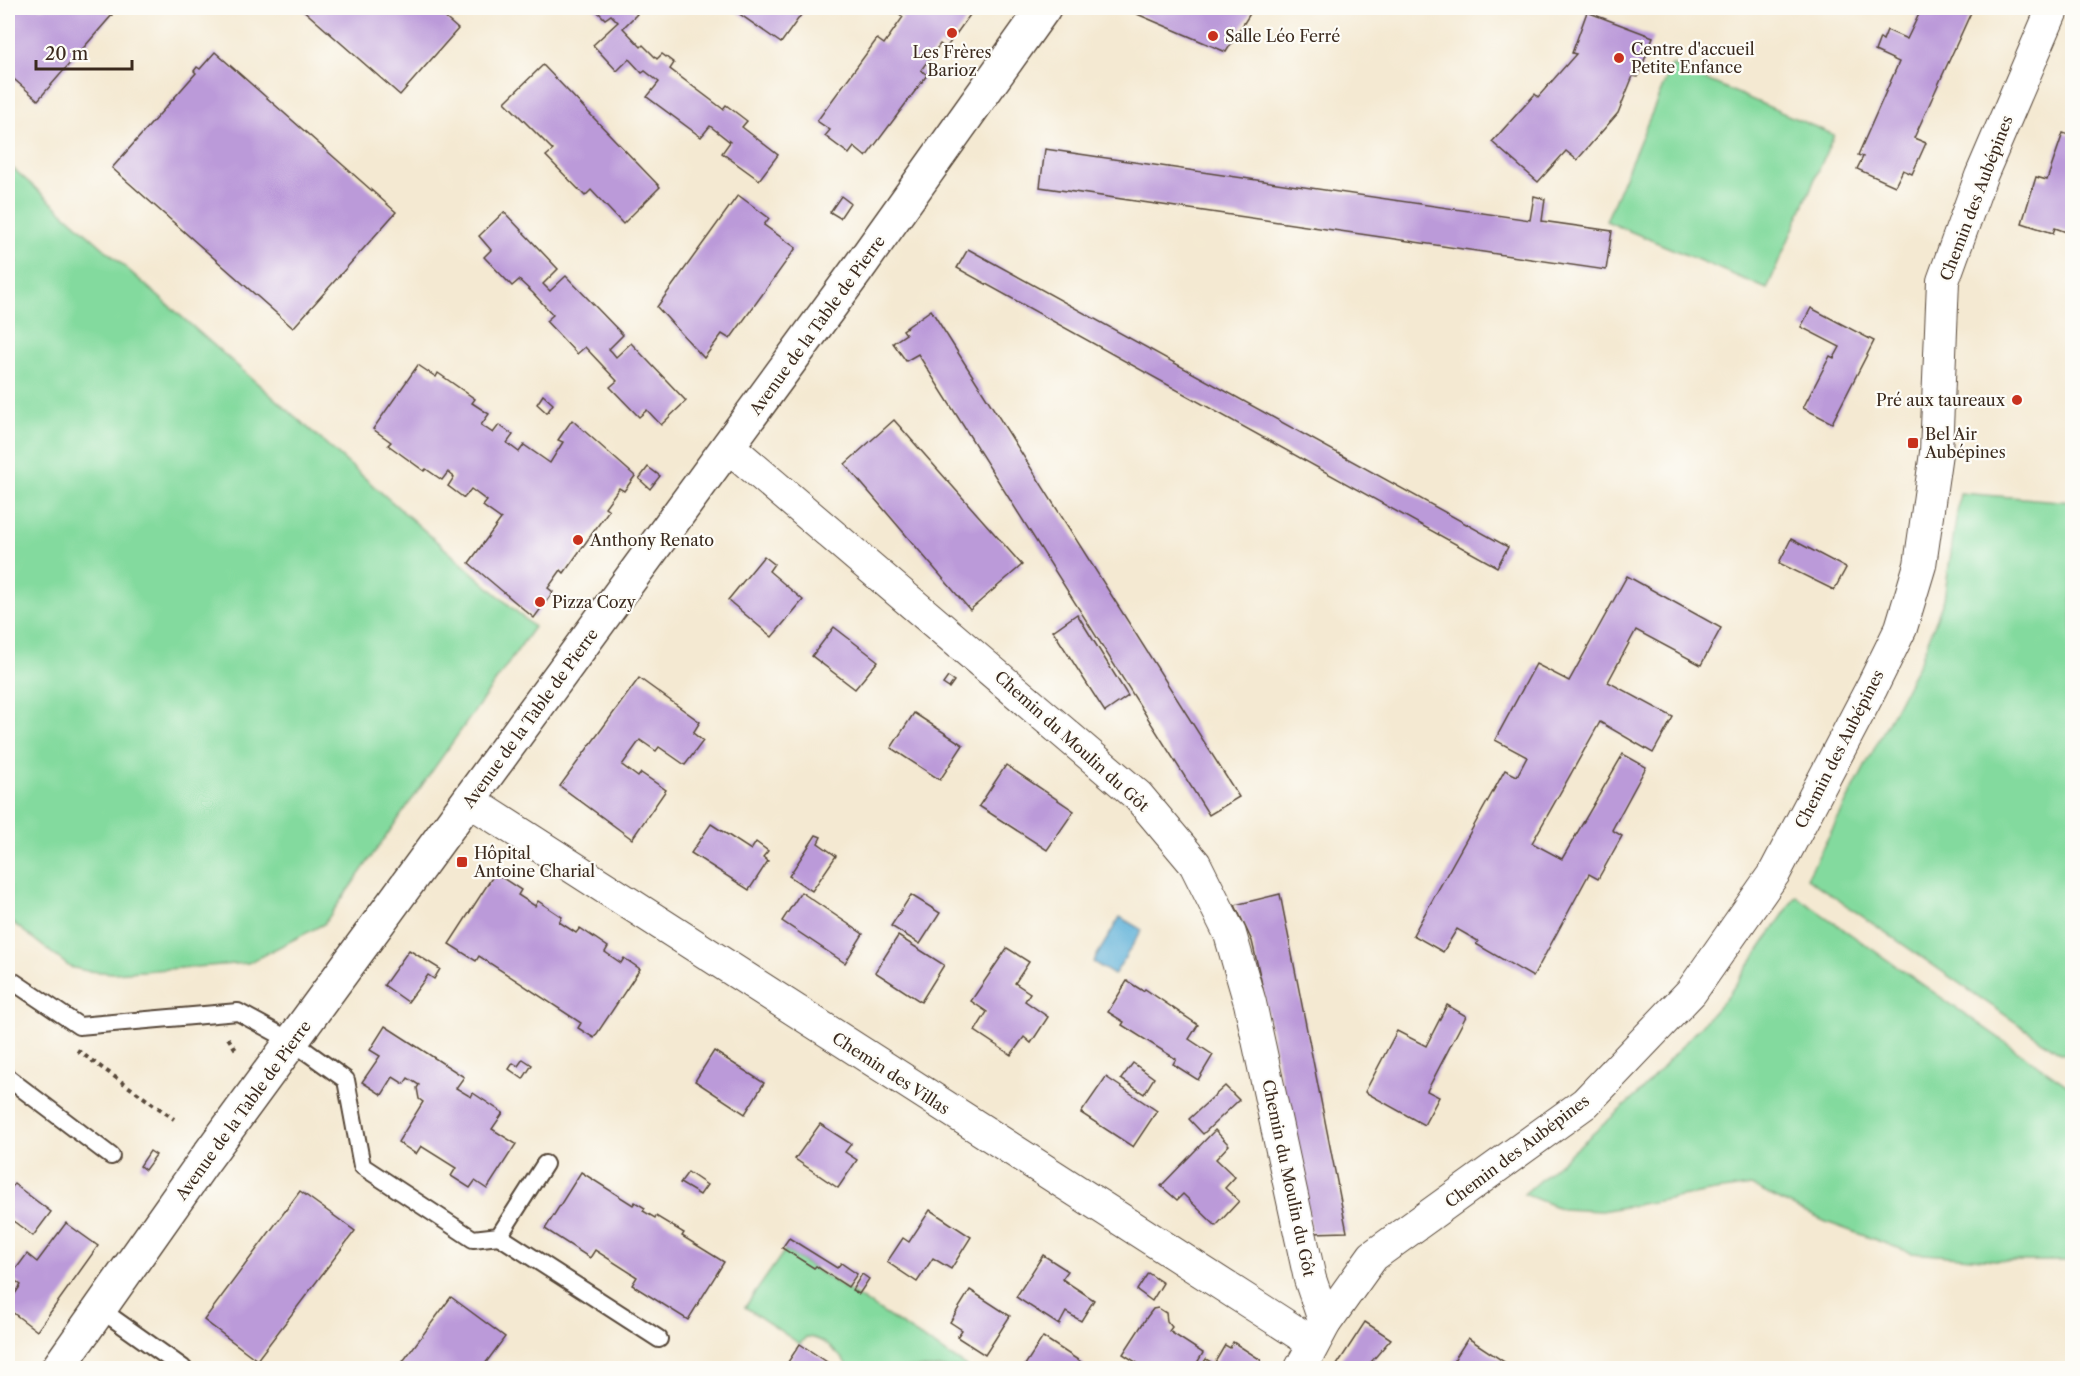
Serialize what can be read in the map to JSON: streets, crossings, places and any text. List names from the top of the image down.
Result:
{
  "streets": {
    "main road": ["Avenue de la Table de Pierre"],
    "street": ["Chemin des Aubépines", "Chemin du Moulin du Gôt", "Chemin des Villas"]
  },
  "crossings": [
    ["Chemin des Aubépines", "Chemin du Moulin du Gôt"],
    ["Chemin des Aubépines", "Chemin des Villas"],
    ["Avenue de la Table de Pierre", "Chemin du Moulin du Gôt"],
    ["Avenue de la Table de Pierre", "Chemin des Villas"],
    ["Chemin du Moulin du Gôt", "Chemin des Villas"]
  ],
  "places": {
    "other": [
      "Les Frères Barioz",
      "Salle Léo Ferré",
      "Centre d'accueil Petite Enfance",
      "Pré aux taureaux",
      "Anthony Renato",
      "Pizza Cozy"
    ],
    "transit": ["Bel Air Aubépines", "Hôpital Antoine Charial"]
  },
  "scale_bar": "20 m"
}
